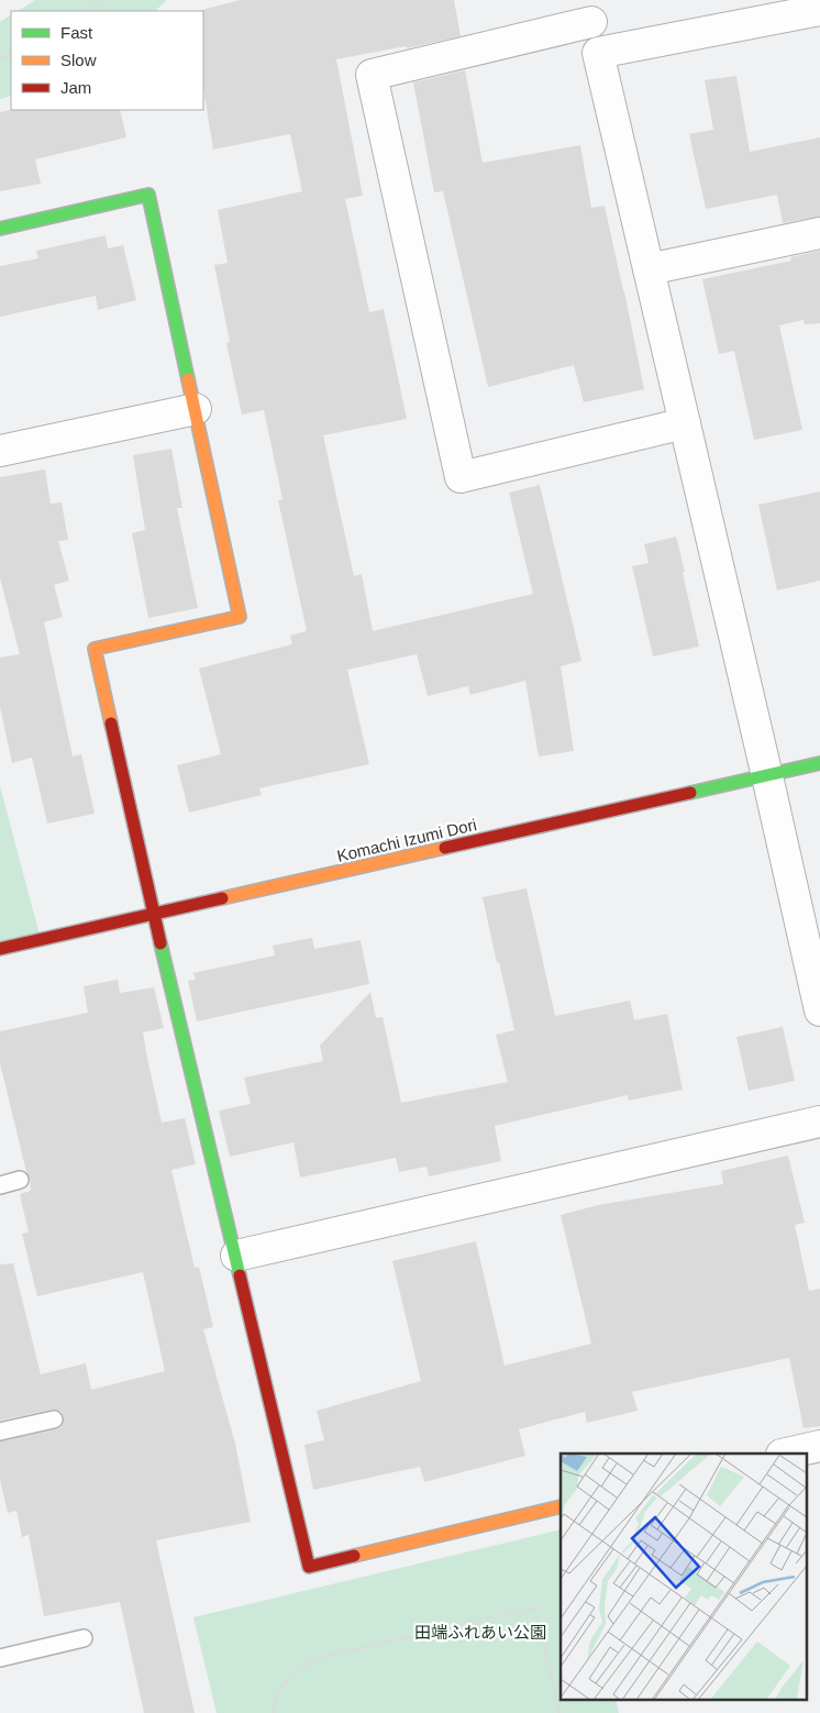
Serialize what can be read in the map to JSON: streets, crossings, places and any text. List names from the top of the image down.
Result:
{
  "streets": {
    "street": ["Komachi Izumi Dori"]
  },
  "parks": ["田端ふれあい公園"],
  "legend": ["Fast", "Slow", "Jam"]
}
